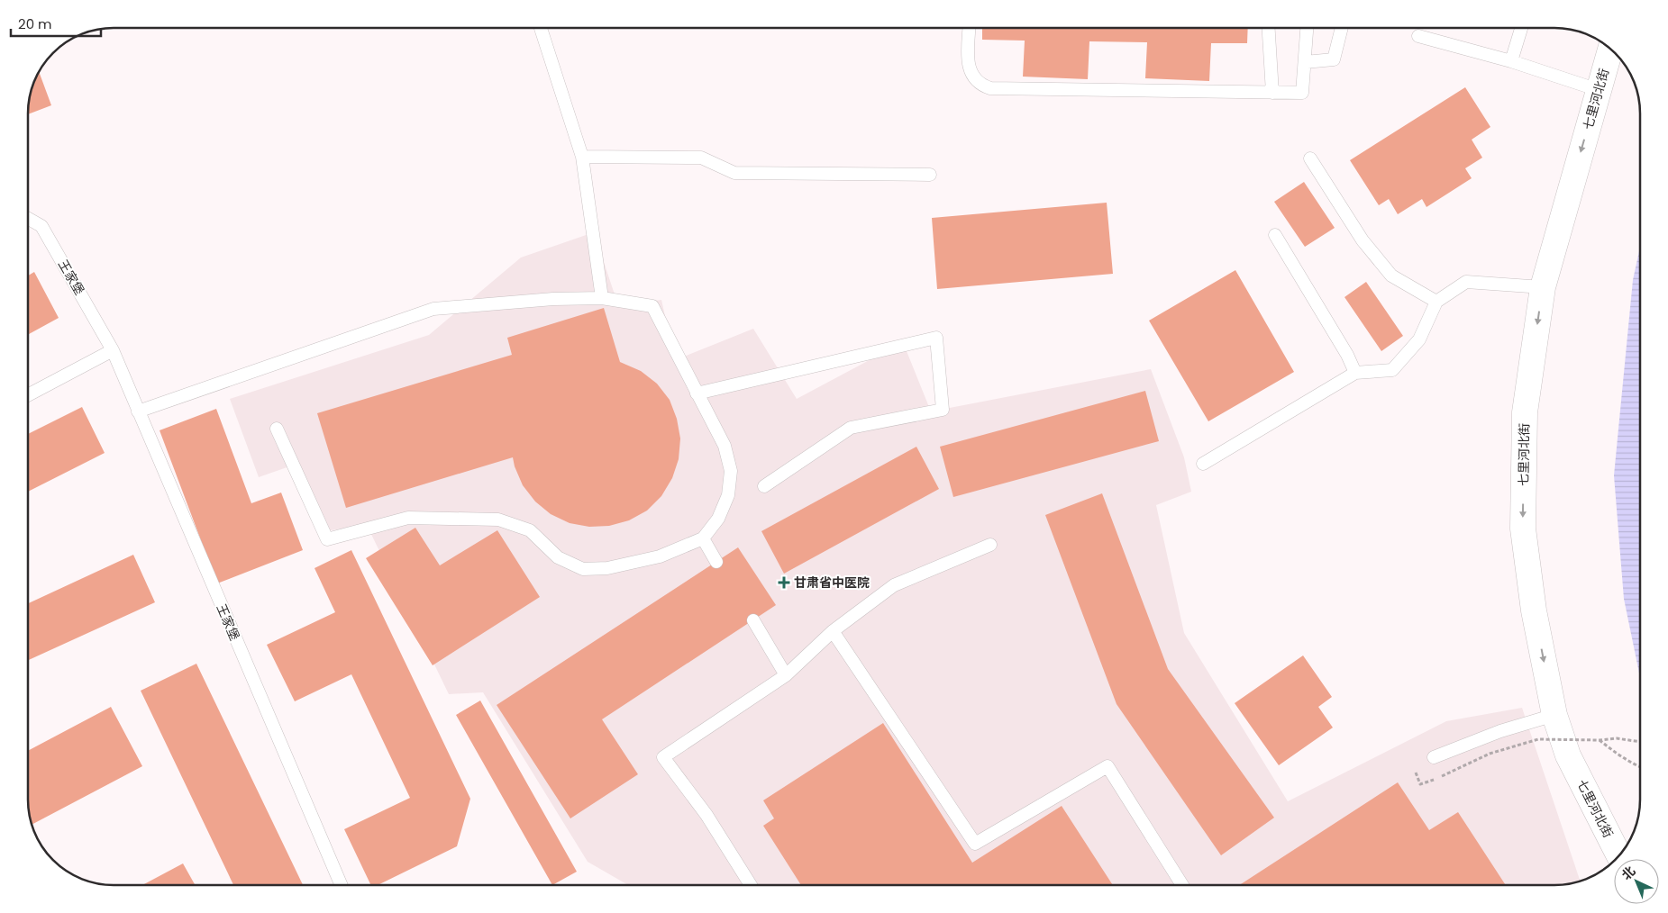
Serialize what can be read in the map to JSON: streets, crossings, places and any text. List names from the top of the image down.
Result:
{
  "streets": {
    "street": ["七里河北街"],
    "lane": ["王家堡"]
  },
  "one_way": ["七里河北街"],
  "places": {
    "health": ["甘肃省中医院"]
  },
  "scale_bar": "20 m",
  "north": "top left"
}
